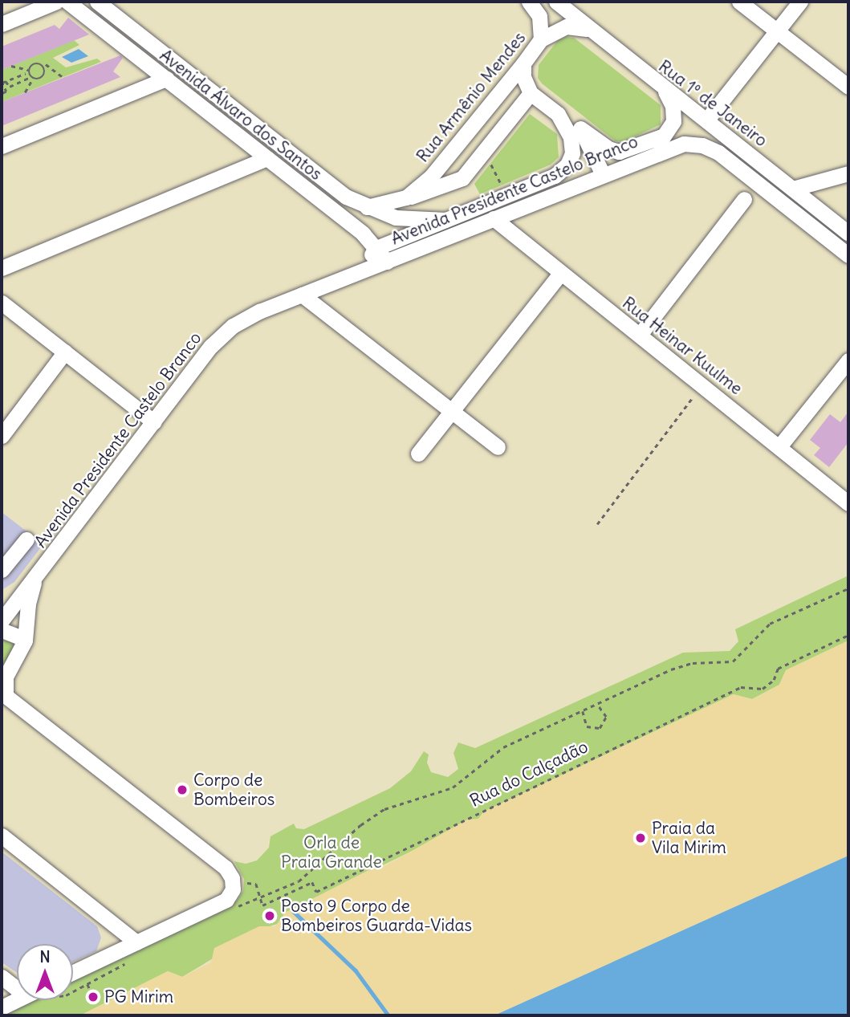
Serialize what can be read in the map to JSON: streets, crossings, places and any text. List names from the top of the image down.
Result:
{
  "streets": {
    "street": [
      "Rua Armênio Mendes",
      "Rua 1º de Janeiro",
      "Avenida Álvaro dos Santos",
      "Avenida Presidente Castelo Branco",
      "Rua Heinar Kuulme"
    ],
    "path": ["Rua do Calçadão"]
  },
  "crossings": [
    ["Rua Armênio Mendes", "Avenida Álvaro dos Santos"],
    ["Rua 1º de Janeiro", "Avenida Presidente Castelo Branco"],
    ["Avenida Álvaro dos Santos", "Avenida Presidente Castelo Branco"],
    ["Avenida Presidente Castelo Branco", "Rua Heinar Kuulme"]
  ],
  "parks": ["Orla de Praia Grande"],
  "places": [
    "Corpo de Bombeiros",
    "Praia da Vila Mirim",
    "Posto 9 Corpo de Bombeiros Guarda-Vidas",
    "PG Mirim"
  ],
  "north": "top"
}
